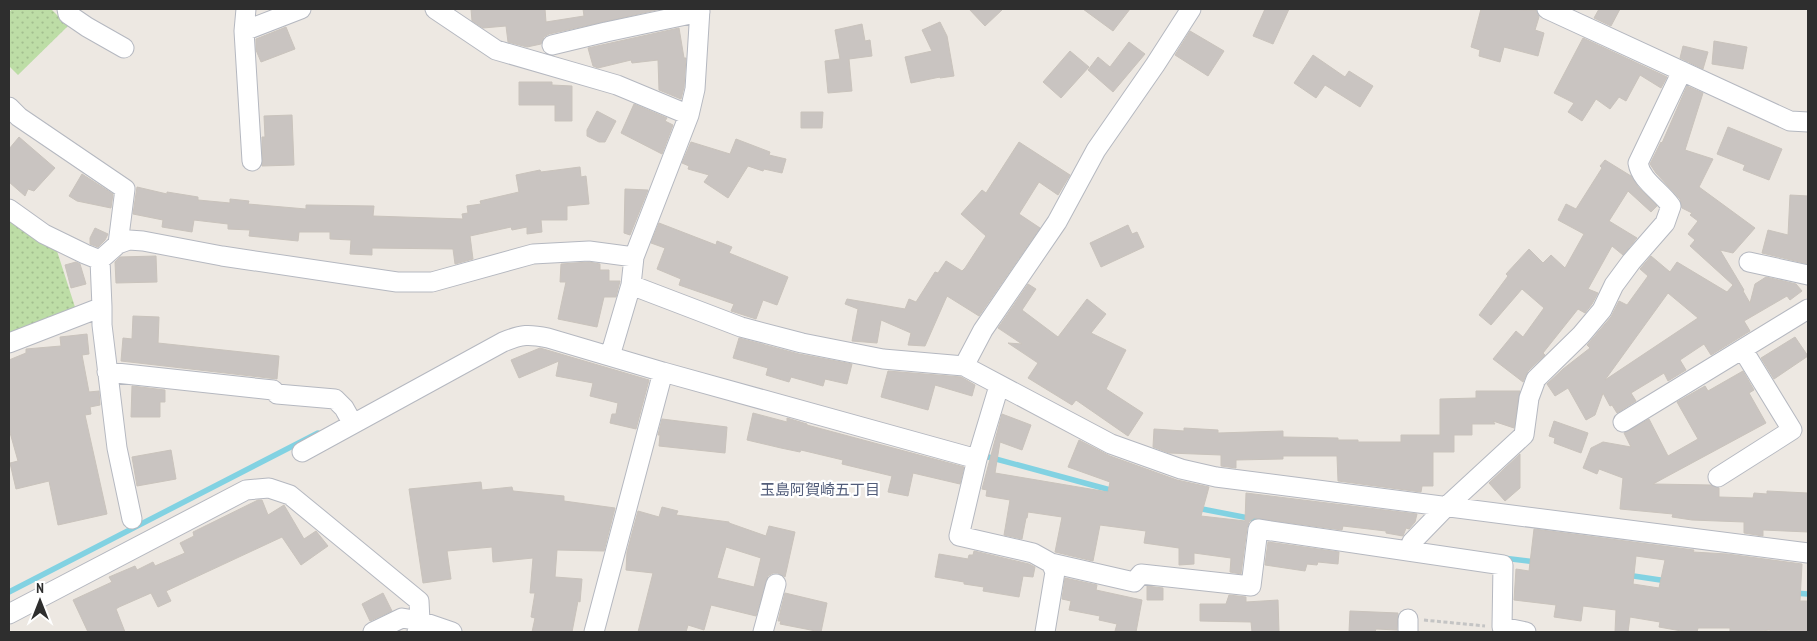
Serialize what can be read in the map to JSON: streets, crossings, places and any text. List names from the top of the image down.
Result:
{
  "districts": ["玉島阿賀崎五丁目"],
  "north": "top"
}
